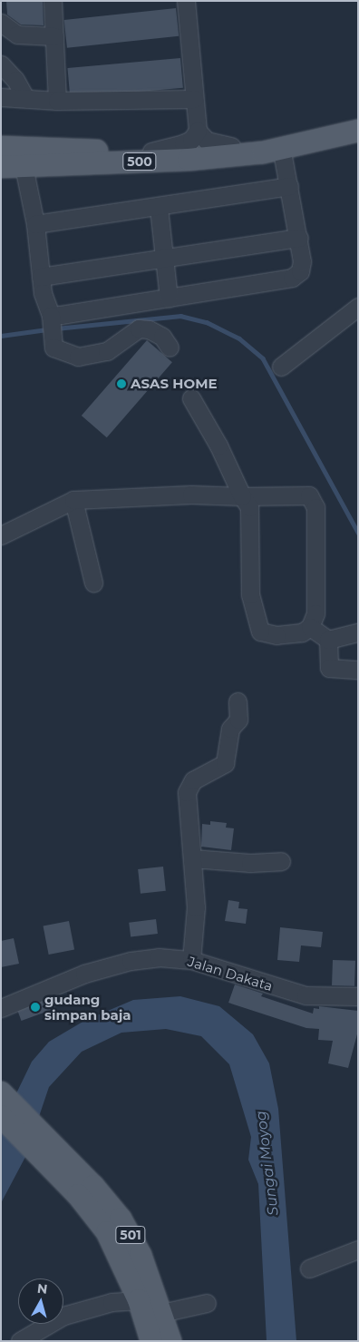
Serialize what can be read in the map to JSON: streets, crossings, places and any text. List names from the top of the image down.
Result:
{
  "streets": {
    "main road": ["500", "501"],
    "street": ["Jalan Dakata"]
  },
  "water": ["Sungai Moyog"],
  "places": ["ASAS HOME", "gudang simpan baja"],
  "north": "top"
}
